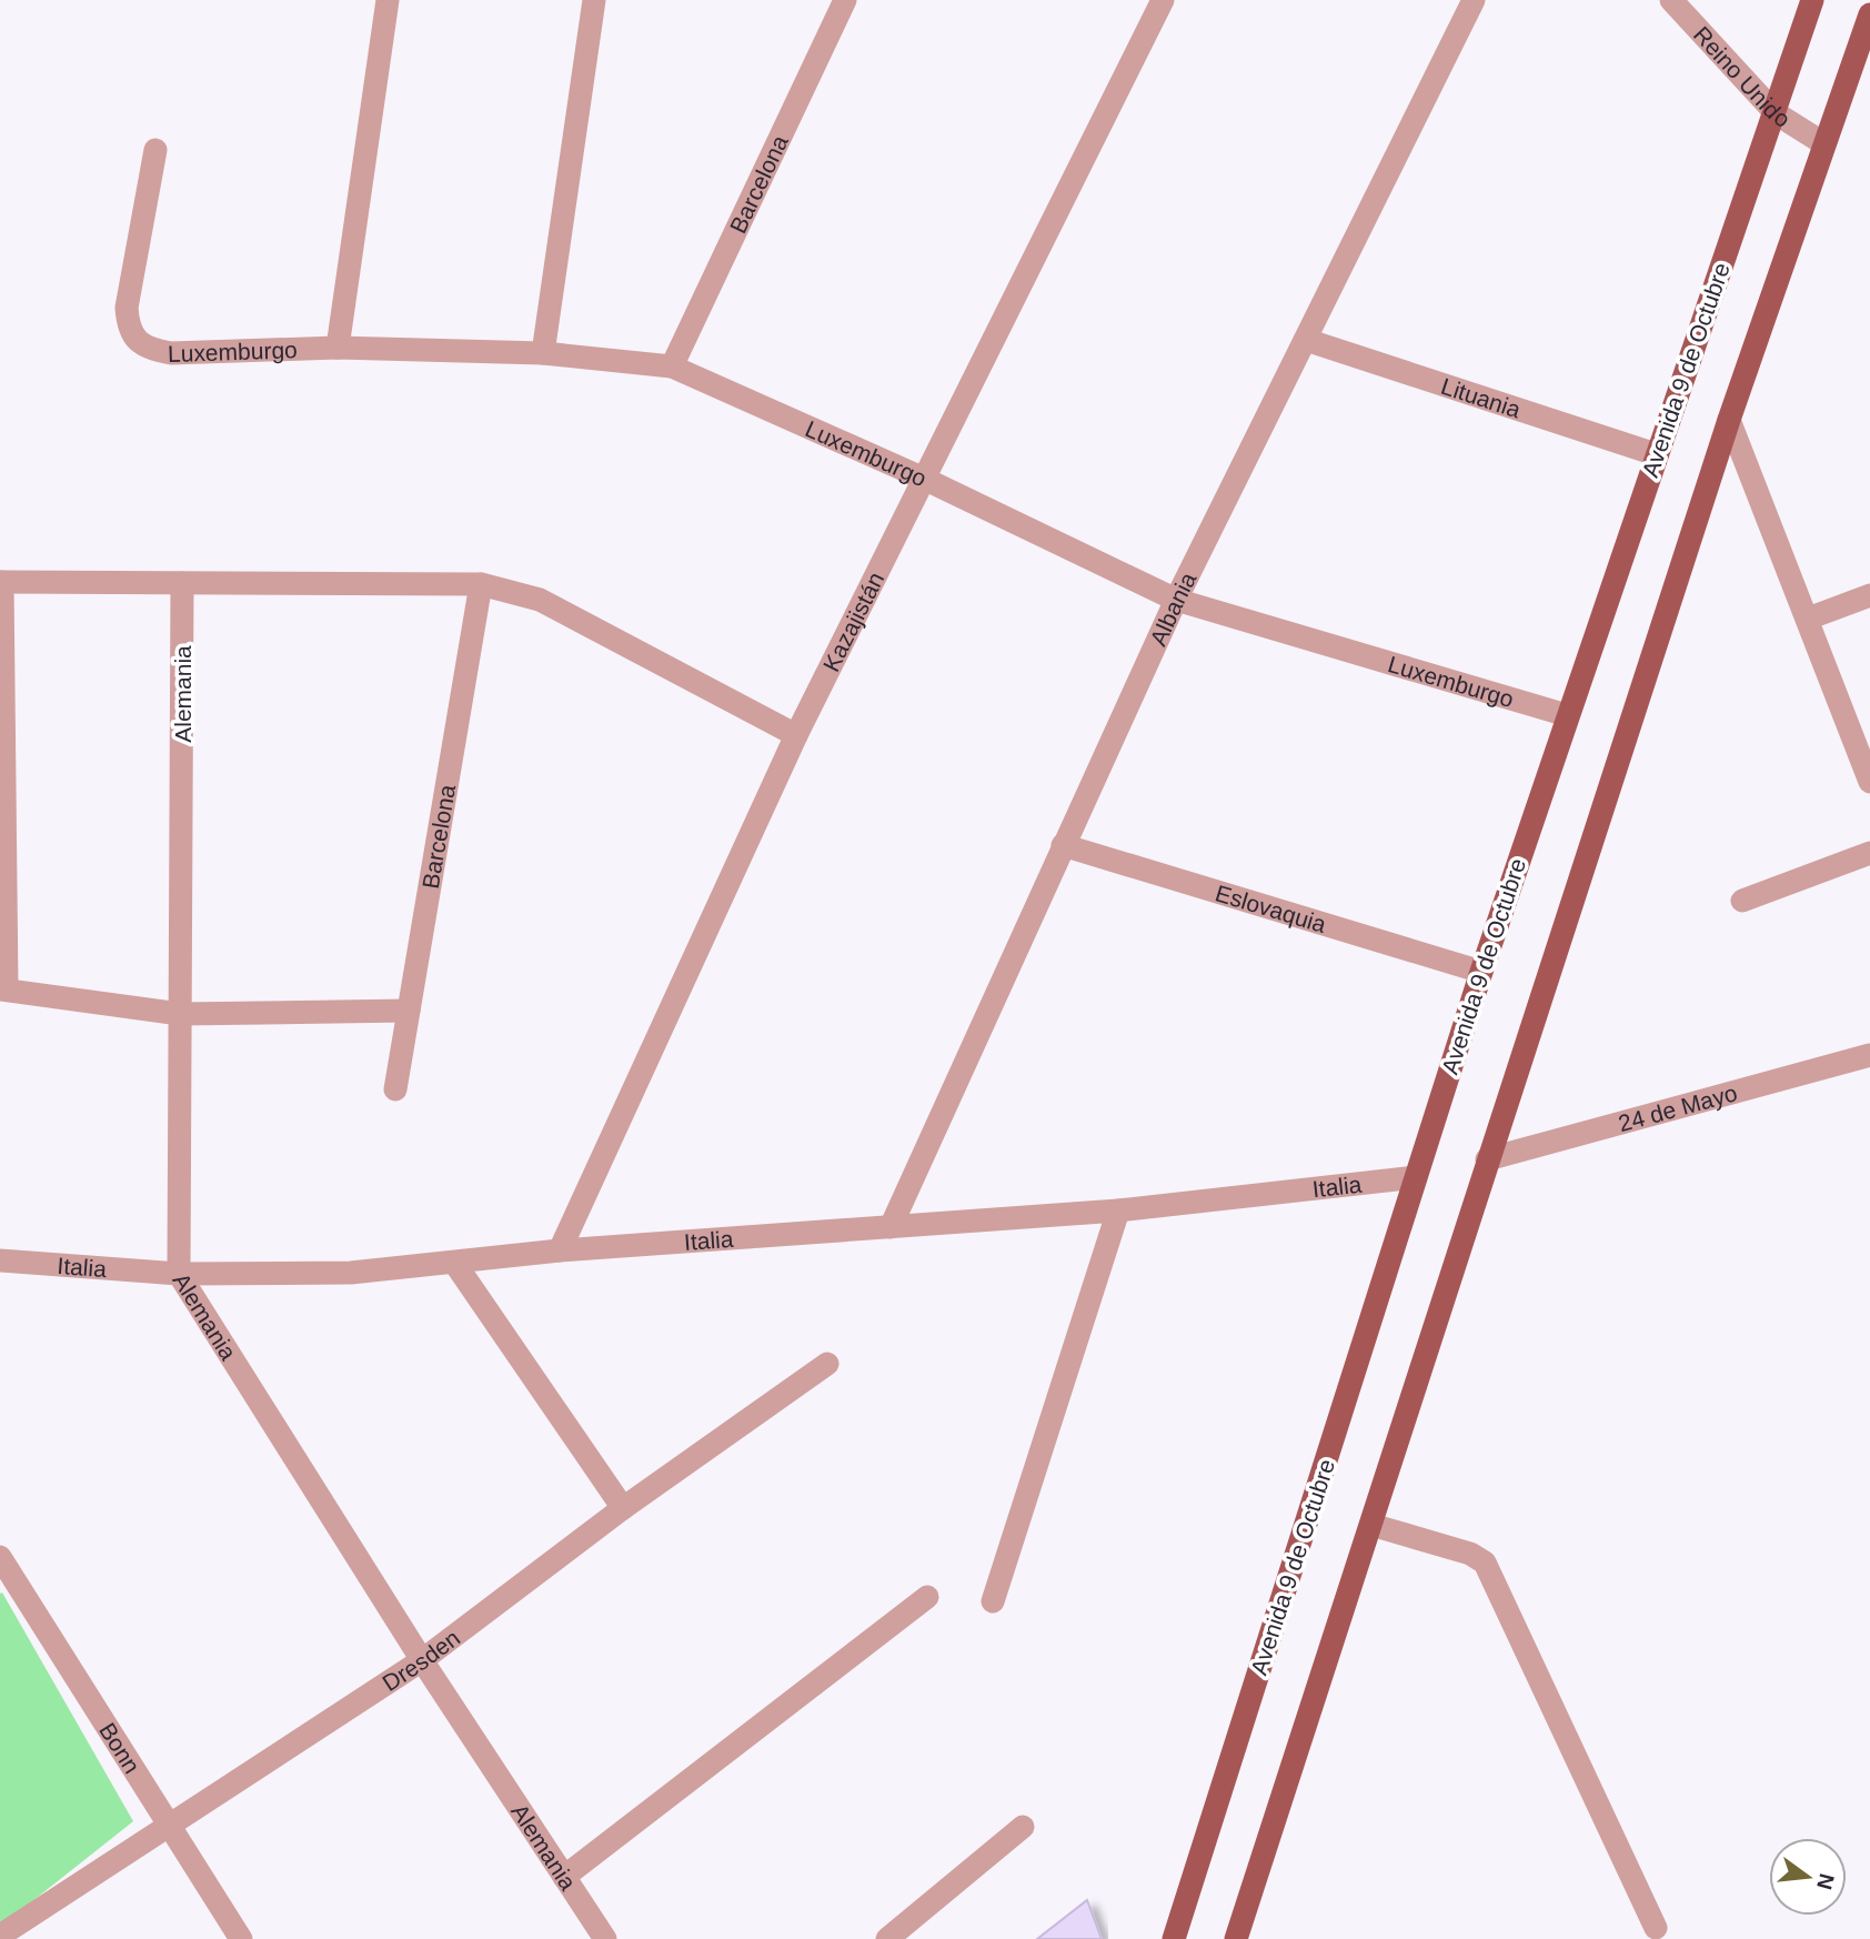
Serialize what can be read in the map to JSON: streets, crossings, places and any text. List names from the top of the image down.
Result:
{
  "streets": {
    "main road": ["Avenida 9 de Octubre"],
    "street": [
      "Reino Unido",
      "Barcelona",
      "Luxemburgo",
      "Lituania",
      "Albania",
      "Kazajistán",
      "Alemania",
      "Eslovaquia",
      "24 de Mayo",
      "Italia",
      "Dresden",
      "Bonn"
    ]
  },
  "crossings": [
    ["Reino Unido", "Avenida 9 de Octubre"],
    ["Barcelona", "Luxemburgo"],
    ["Luxemburgo", "Avenida 9 de Octubre"],
    ["Luxemburgo", "Albania"],
    ["Luxemburgo", "Kazajistán"],
    ["Avenida 9 de Octubre", "Lituania"],
    ["Avenida 9 de Octubre", "Eslovaquia"],
    ["Avenida 9 de Octubre", "Italia"],
    ["Lituania", "Albania"],
    ["Albania", "Eslovaquia"],
    ["Albania", "Italia"],
    ["Kazajistán", "Italia"],
    ["Alemania", "Italia"],
    ["Alemania", "Dresden"],
    ["Dresden", "Bonn"]
  ],
  "north": "right"
}
